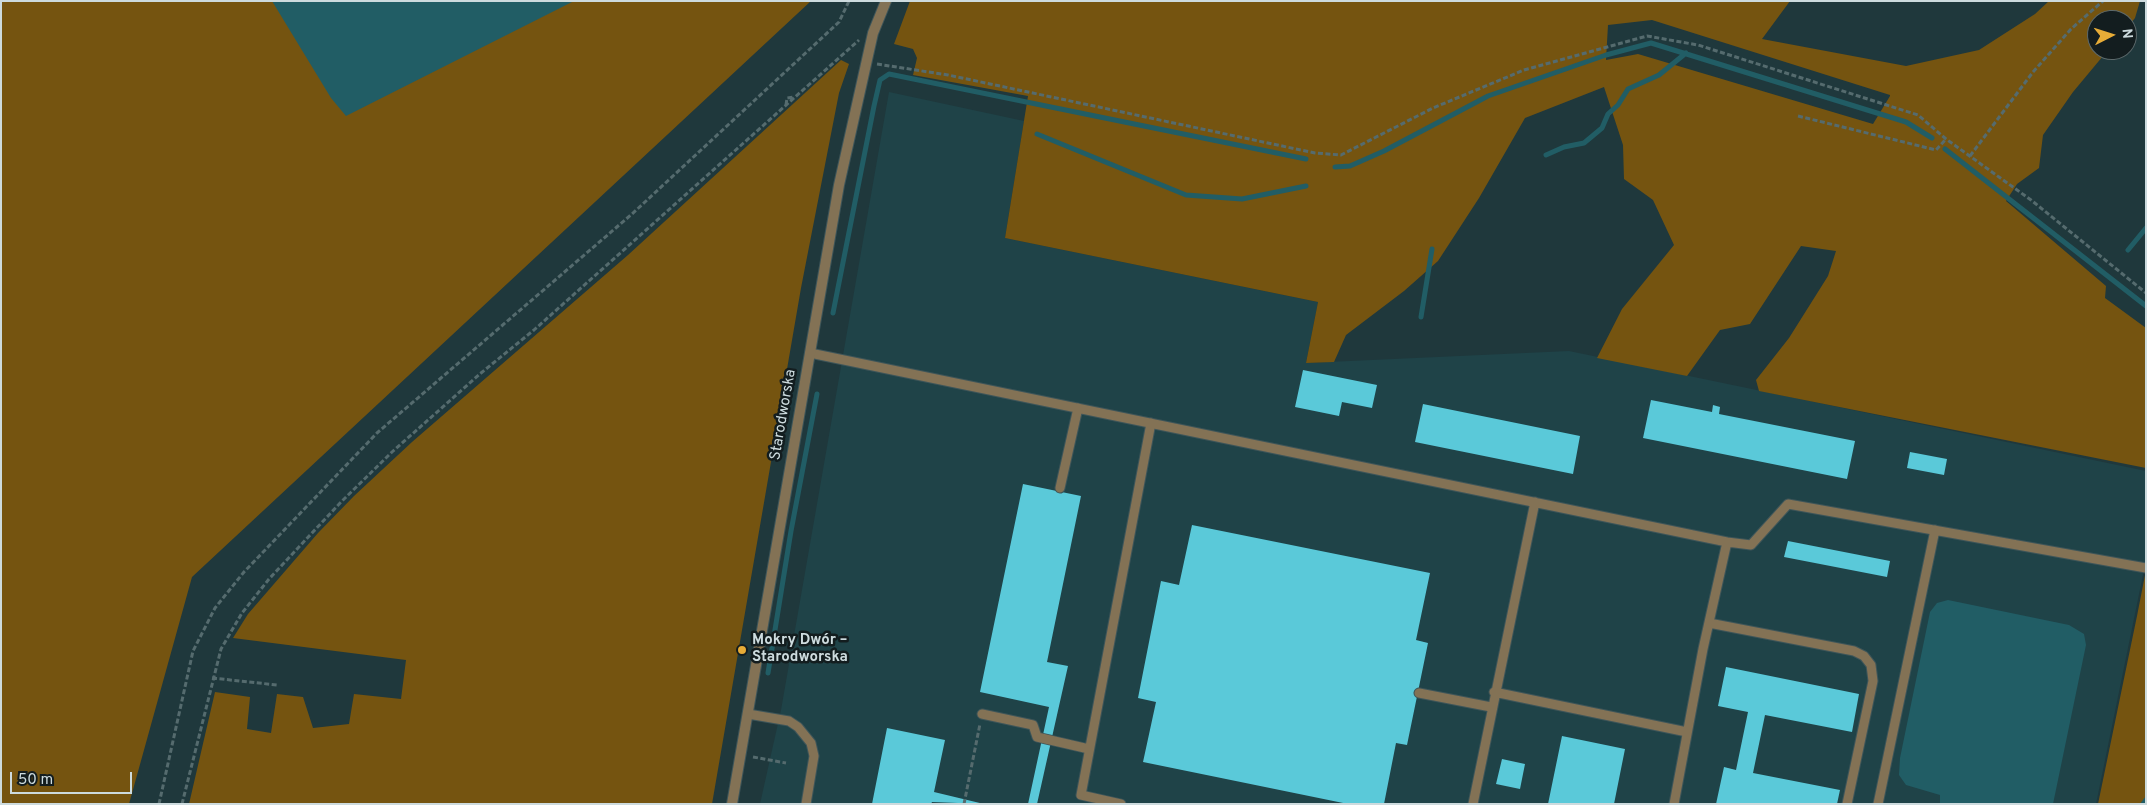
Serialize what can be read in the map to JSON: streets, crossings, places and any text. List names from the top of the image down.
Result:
{
  "streets": {
    "street": ["Starodworska"]
  },
  "places": ["Mokry Dwór – Starodworska"],
  "scale_bar": "50 m",
  "north": "right"
}
